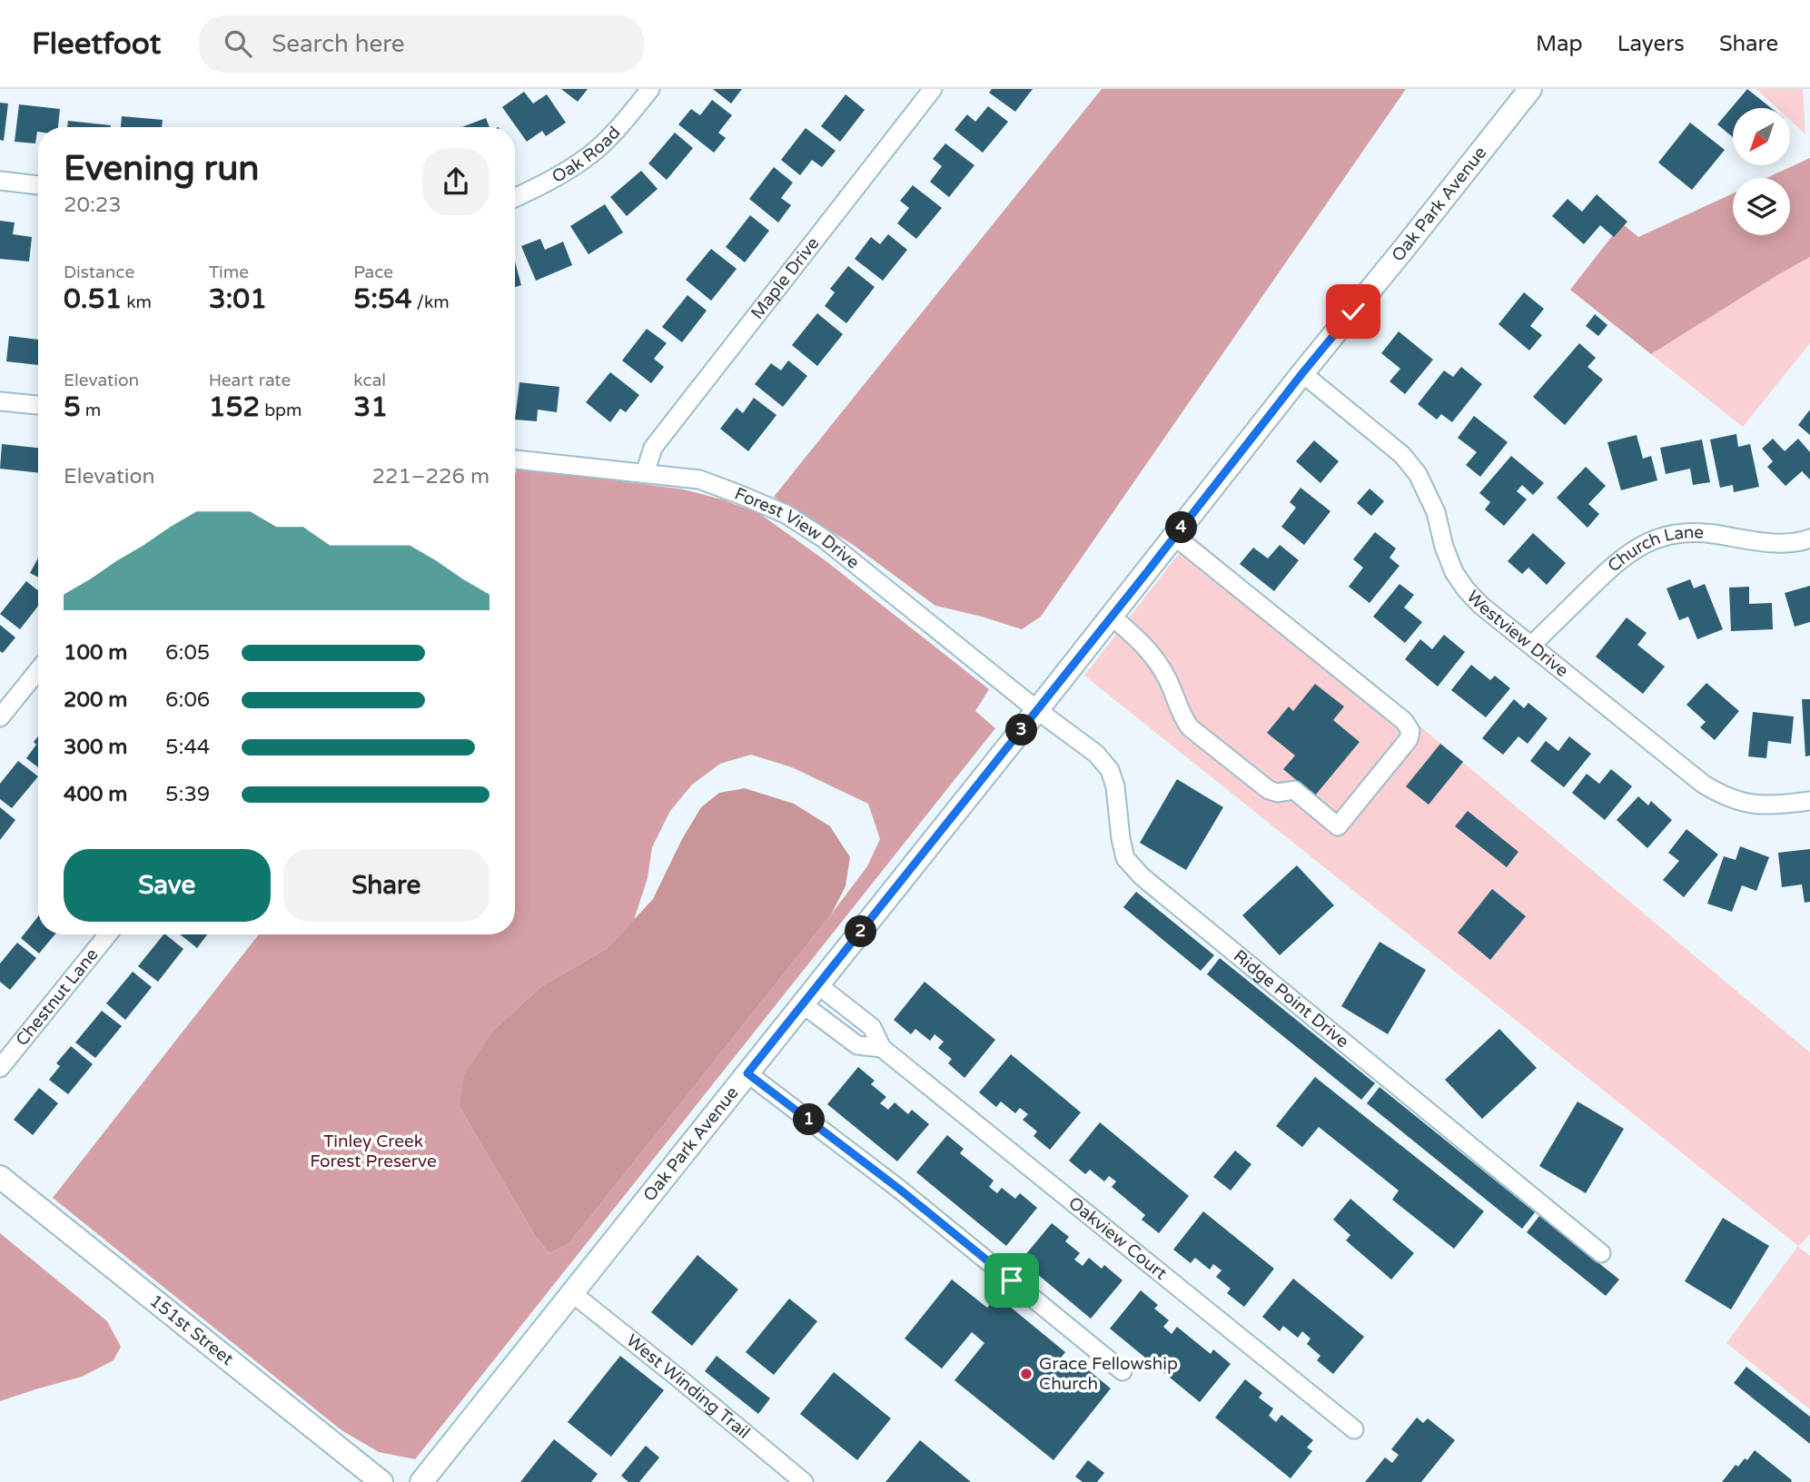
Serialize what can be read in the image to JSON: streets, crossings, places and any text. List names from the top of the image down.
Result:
{
  "streets": {
    "street": [
      "Oak Road",
      "Oak Park Avenue",
      "Maple Drive",
      "Forest View Drive",
      "Church Lane",
      "Westview Drive",
      "Chestnut Lane",
      "Ridge Point Drive",
      "Oakview Court",
      "151st Street",
      "West Winding Trail"
    ]
  },
  "crossings": [
    ["Oak Park Avenue", "Forest View Drive"],
    ["Oak Park Avenue", "Westview Drive"],
    ["Oak Park Avenue", "Ridge Point Drive"],
    ["Oak Park Avenue", "Oakview Court"],
    ["Oak Park Avenue", "West Winding Trail"],
    ["Maple Drive", "Forest View Drive"],
    ["Forest View Drive", "Ridge Point Drive"],
    ["Church Lane", "Westview Drive"]
  ],
  "parks": ["Tinley Creek Forest Preserve"],
  "places": ["Grace Fellowship Church"],
  "north": "bottom left",
  "page": {
    "header": "Fleetfoot",
    "search": "Search here",
    "nav": ["Map", "Layers", "Share"],
    "heading": ["Evening run", "20:23"],
    "stats": [
      ["Distance", "0.51 km"],
      ["Time", "3:01"],
      ["Pace", "5:54 /km"],
      ["Elevation", "5 m"],
      ["Heart rate", "152 bpm"],
      ["kcal", "31"]
    ],
    "chart": ["Elevation", "221–226 m"],
    "pins": [
      "4",
      "3",
      "2",
      "1"
    ],
    "list": [
      {
        "name": "100 m",
        "note": "6:05"
      },
      {
        "name": "200 m",
        "note": "6:06"
      },
      {
        "name": "300 m",
        "note": "5:44"
      },
      {
        "name": "400 m",
        "note": "5:39"
      }
    ],
    "buttons": ["Save", "Share"]
  }
}
